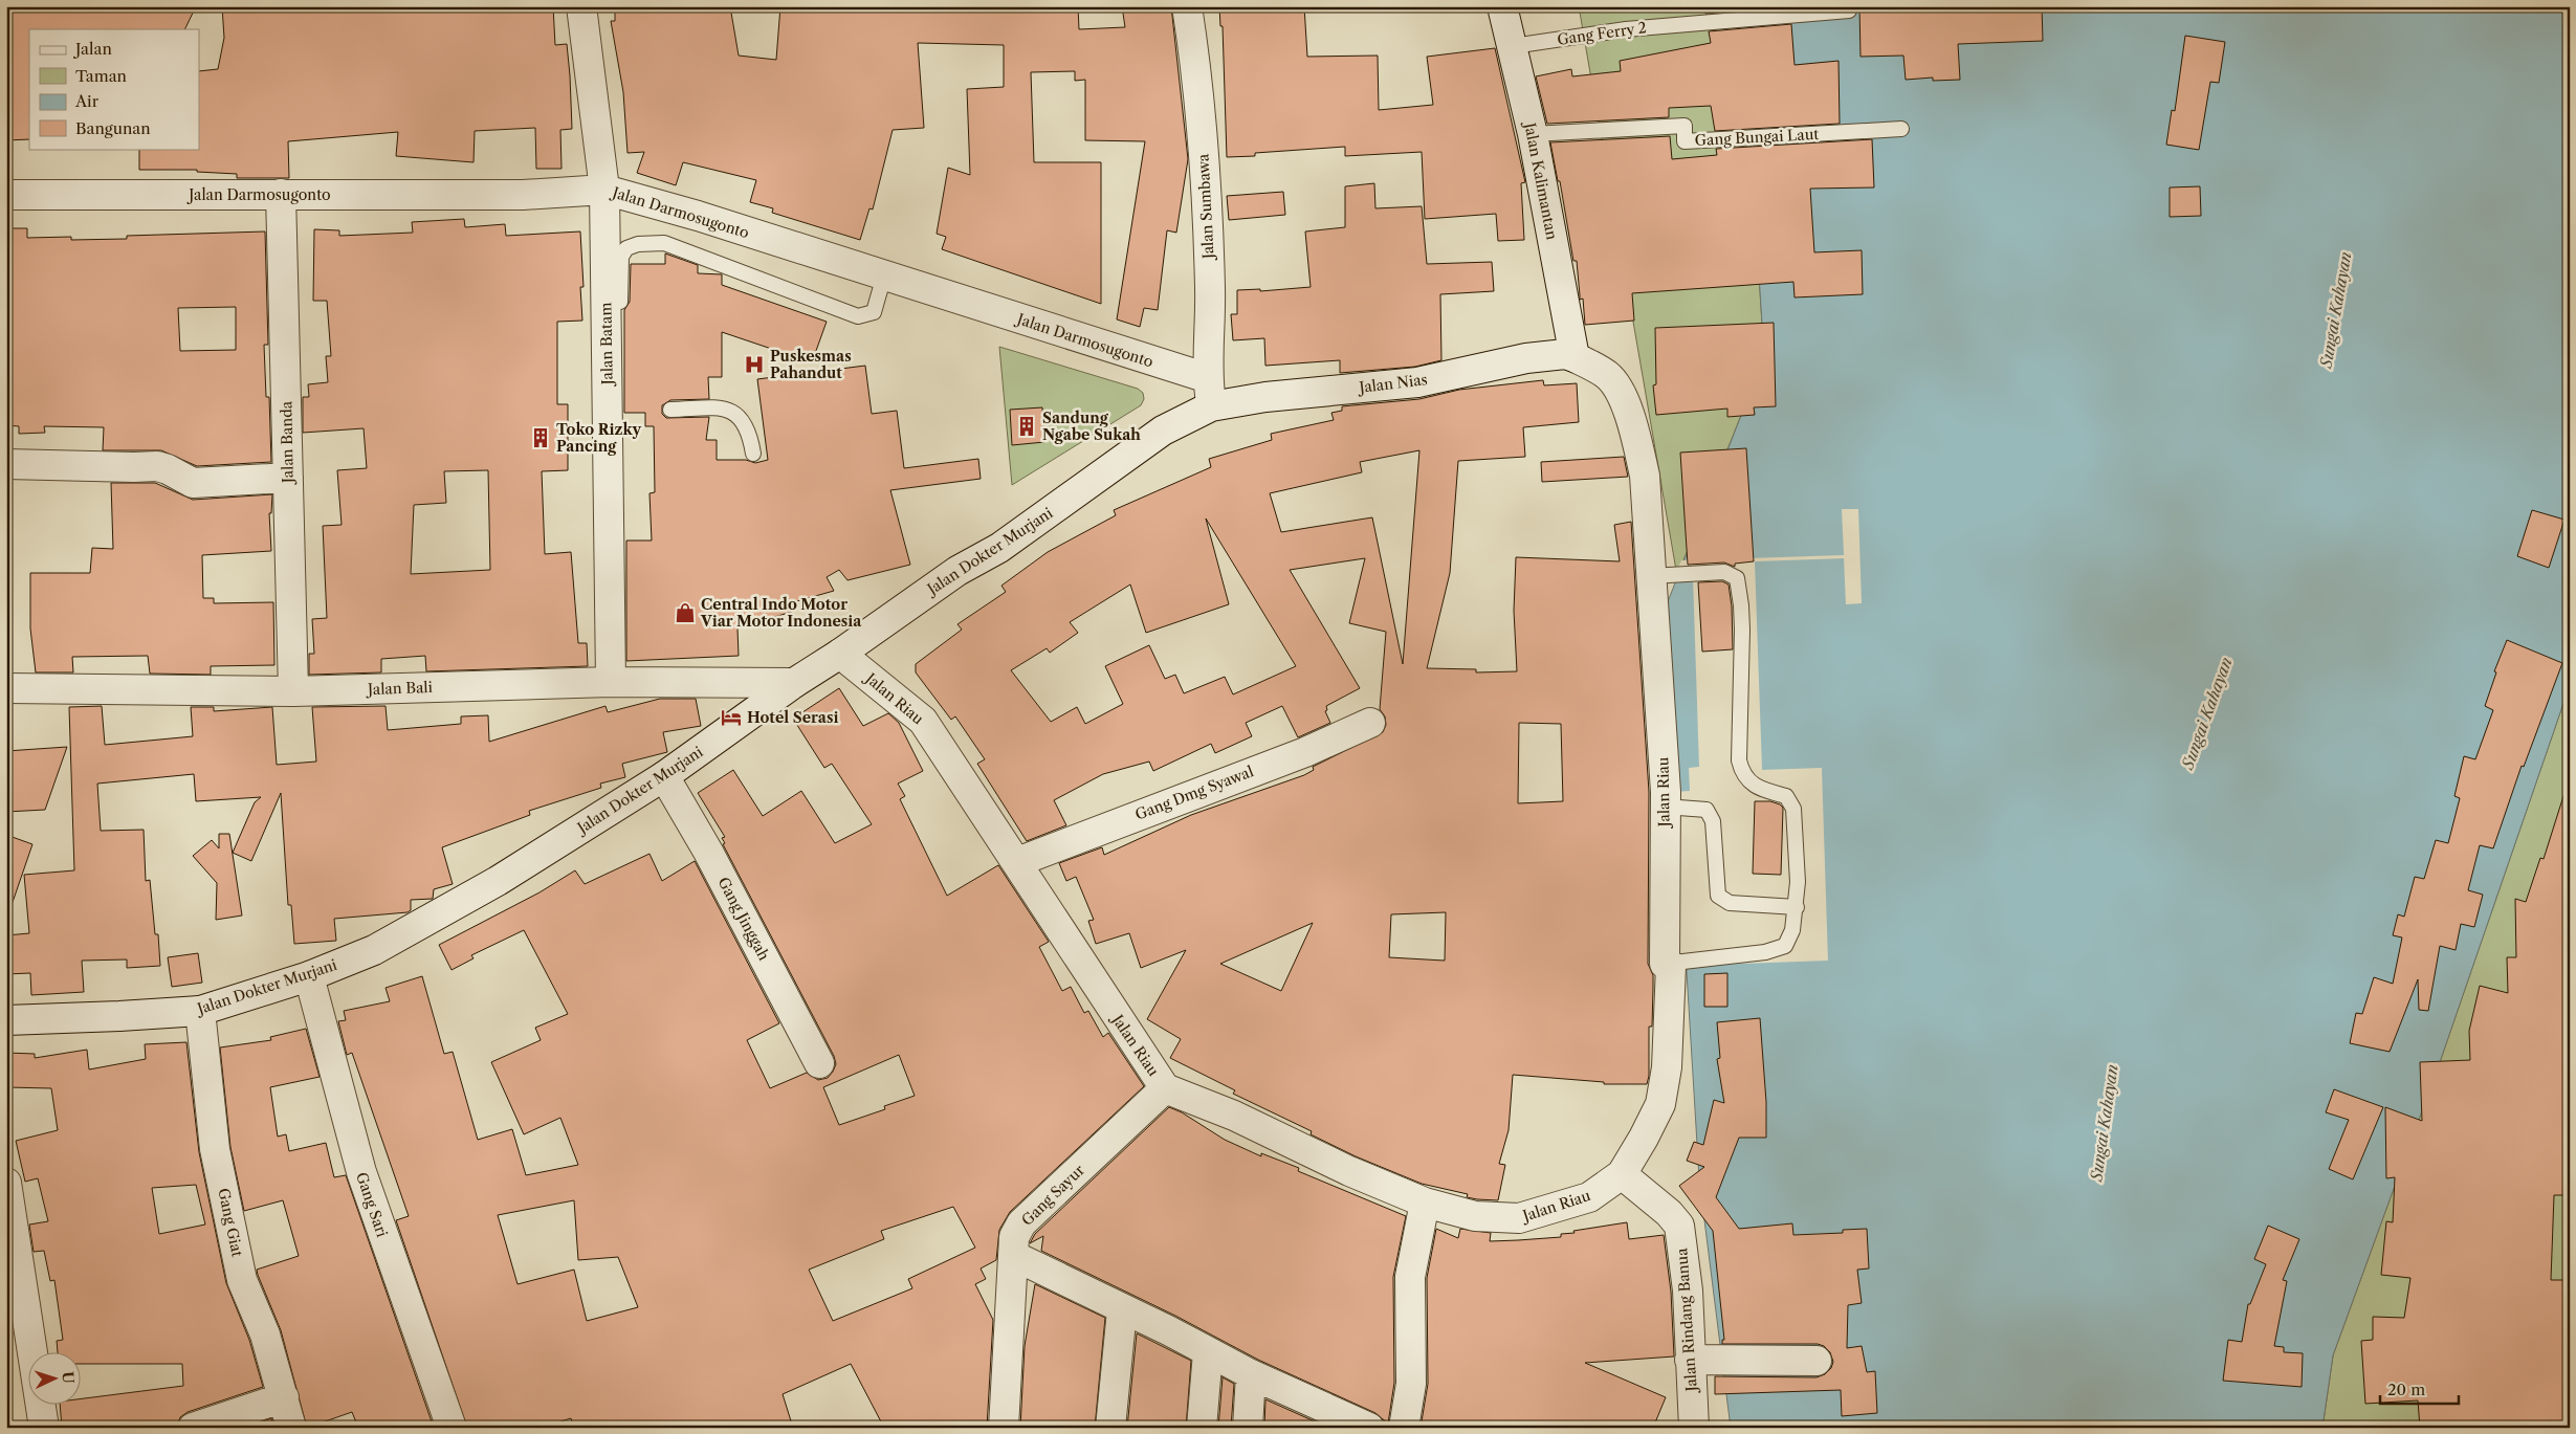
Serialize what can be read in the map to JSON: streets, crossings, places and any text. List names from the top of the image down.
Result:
{
  "streets": {
    "street": [
      "Jalan Kalimantan",
      "Jalan Darmosugonto",
      "Jalan Sumbawa",
      "Jalan Batam",
      "Jalan Nias",
      "Jalan Banda",
      "Jalan Dokter Murjani",
      "Jalan Bali",
      "Jalan Riau",
      "Gang Dmg Syawal",
      "Gang Jinggah",
      "Gang Sayur",
      "Gang Sari",
      "Gang Giat",
      "Jalan Rindang Banua"
    ],
    "lane": ["Gang Ferry 2", "Gang Bungai Laut"]
  },
  "crossings": [
    ["Gang Ferry 2", "Jalan Kalimantan"],
    ["Gang Bungai Laut", "Jalan Kalimantan"],
    ["Jalan Kalimantan", "Jalan Nias"],
    ["Jalan Kalimantan", "Jalan Riau"],
    ["Jalan Darmosugonto", "Jalan Sumbawa"],
    ["Jalan Darmosugonto", "Jalan Batam"],
    ["Jalan Darmosugonto", "Jalan Banda"],
    ["Jalan Sumbawa", "Jalan Nias"],
    ["Jalan Sumbawa", "Jalan Dokter Murjani"],
    ["Jalan Batam", "Jalan Bali"],
    ["Jalan Nias", "Jalan Dokter Murjani"],
    ["Jalan Nias", "Jalan Riau"],
    ["Jalan Banda", "Jalan Bali"],
    ["Jalan Dokter Murjani", "Jalan Bali"],
    ["Jalan Dokter Murjani", "Jalan Riau"],
    ["Jalan Dokter Murjani", "Gang Jinggah"],
    ["Jalan Dokter Murjani", "Gang Sari"],
    ["Jalan Dokter Murjani", "Gang Giat"],
    ["Jalan Riau", "Gang Dmg Syawal"],
    ["Jalan Riau", "Gang Sayur"],
    ["Jalan Riau", "Jalan Rindang Banua"]
  ],
  "water": ["Sungai Kahayan"],
  "places": {
    "hospital": ["Puskesmas Pahandut"],
    "building": ["Sandung Ngabe Sukah", "Toko Rizky Pancing"],
    "shop": ["Central Indo Motor Viar Motor Indonesia"],
    "hotel": ["Hotel Serasi"]
  },
  "legend": [
    "Jalan",
    "Taman",
    "Air",
    "Bangunan"
  ],
  "scale_bar": "20 m",
  "north": "right"
}
